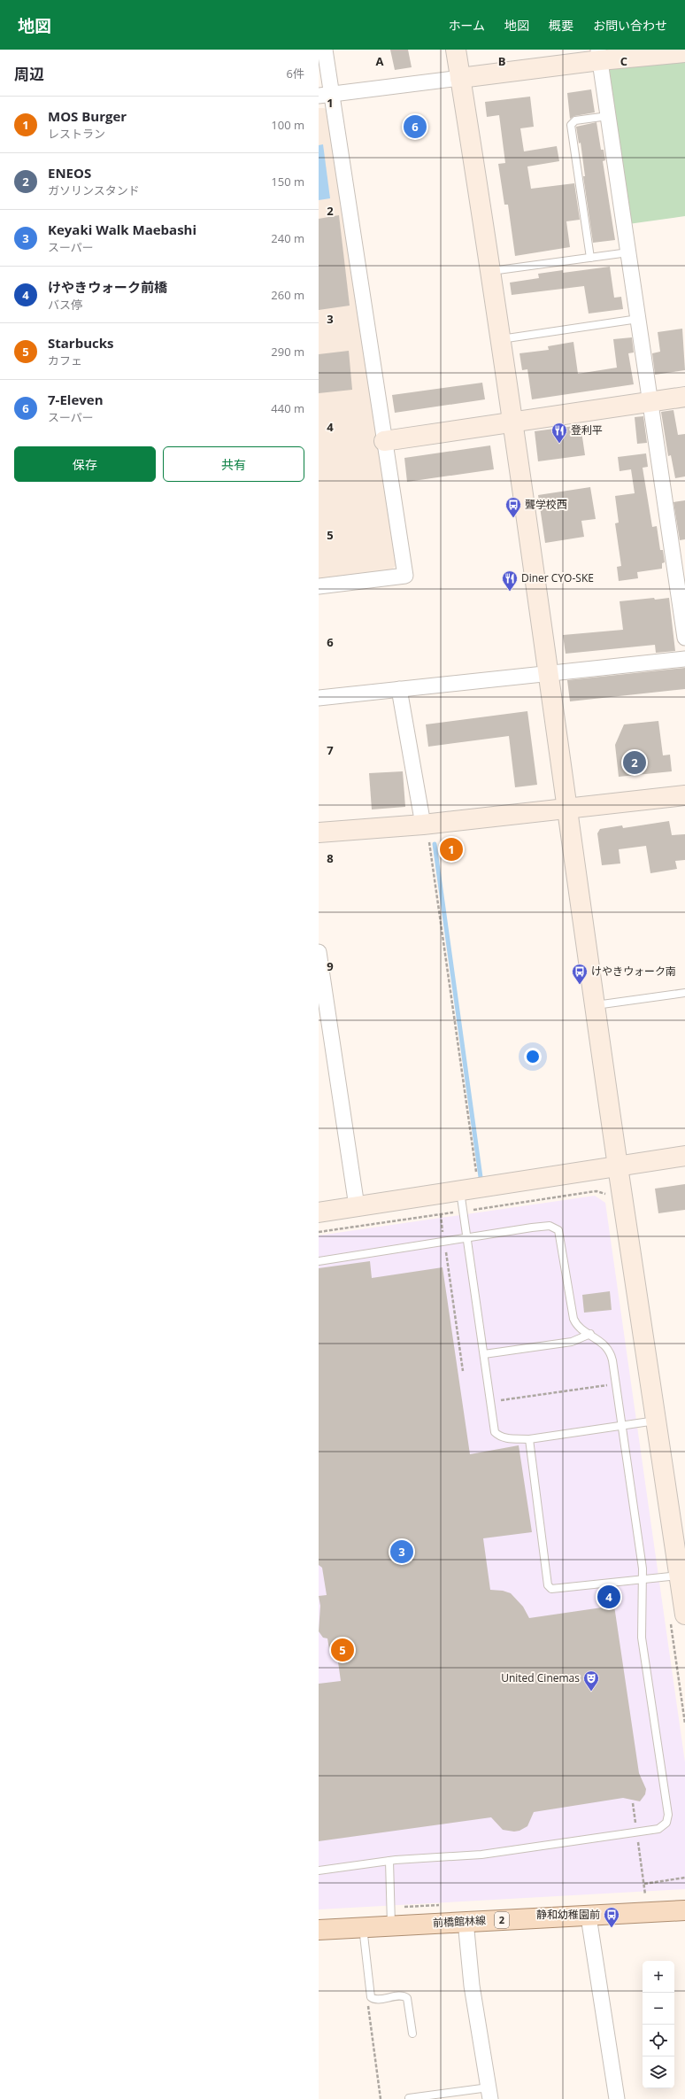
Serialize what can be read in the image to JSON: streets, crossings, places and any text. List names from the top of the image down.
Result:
{
  "streets": {
    "main road": ["2", "前橋館林線"]
  },
  "places": {
    "restaurant": ["登利平", "Diner CYO-SKE"],
    "bus stop": ["聾学校西", "けやきウォーク南", "静和幼稚園前"],
    "theatre": ["United Cinemas"]
  },
  "page": {
    "header": "地図",
    "nav": [
      "ホーム",
      "地図",
      "概要",
      "お問い合わせ"
    ],
    "heading": ["周辺", "6件"],
    "list": [
      {
        "mark": "1",
        "name": "MOS Burger",
        "note": "レストラン",
        "value": "100 m"
      },
      {
        "mark": "2",
        "name": "ENEOS",
        "note": "ガソリンスタンド",
        "value": "150 m"
      },
      {
        "mark": "3",
        "name": "Keyaki Walk Maebashi",
        "note": "スーパー",
        "value": "240 m"
      },
      {
        "mark": "4",
        "name": "けやきウォーク前橋",
        "note": "バス停",
        "value": "260 m"
      },
      {
        "mark": "5",
        "name": "Starbucks",
        "note": "カフェ",
        "value": "290 m"
      },
      {
        "mark": "6",
        "name": "7-Eleven",
        "note": "スーパー",
        "value": "440 m"
      }
    ],
    "pins": [
      "6",
      "2",
      "1",
      "3",
      "4",
      "5"
    ],
    "buttons": ["保存", "共有"],
    "map_buttons": ["+", "−"]
  },
  "grid": {
    "columns": ["A", "B", "C"],
    "rows": [
      "1",
      "2",
      "3",
      "4",
      "5",
      "6",
      "7",
      "8",
      "9"
    ]
  }
}
